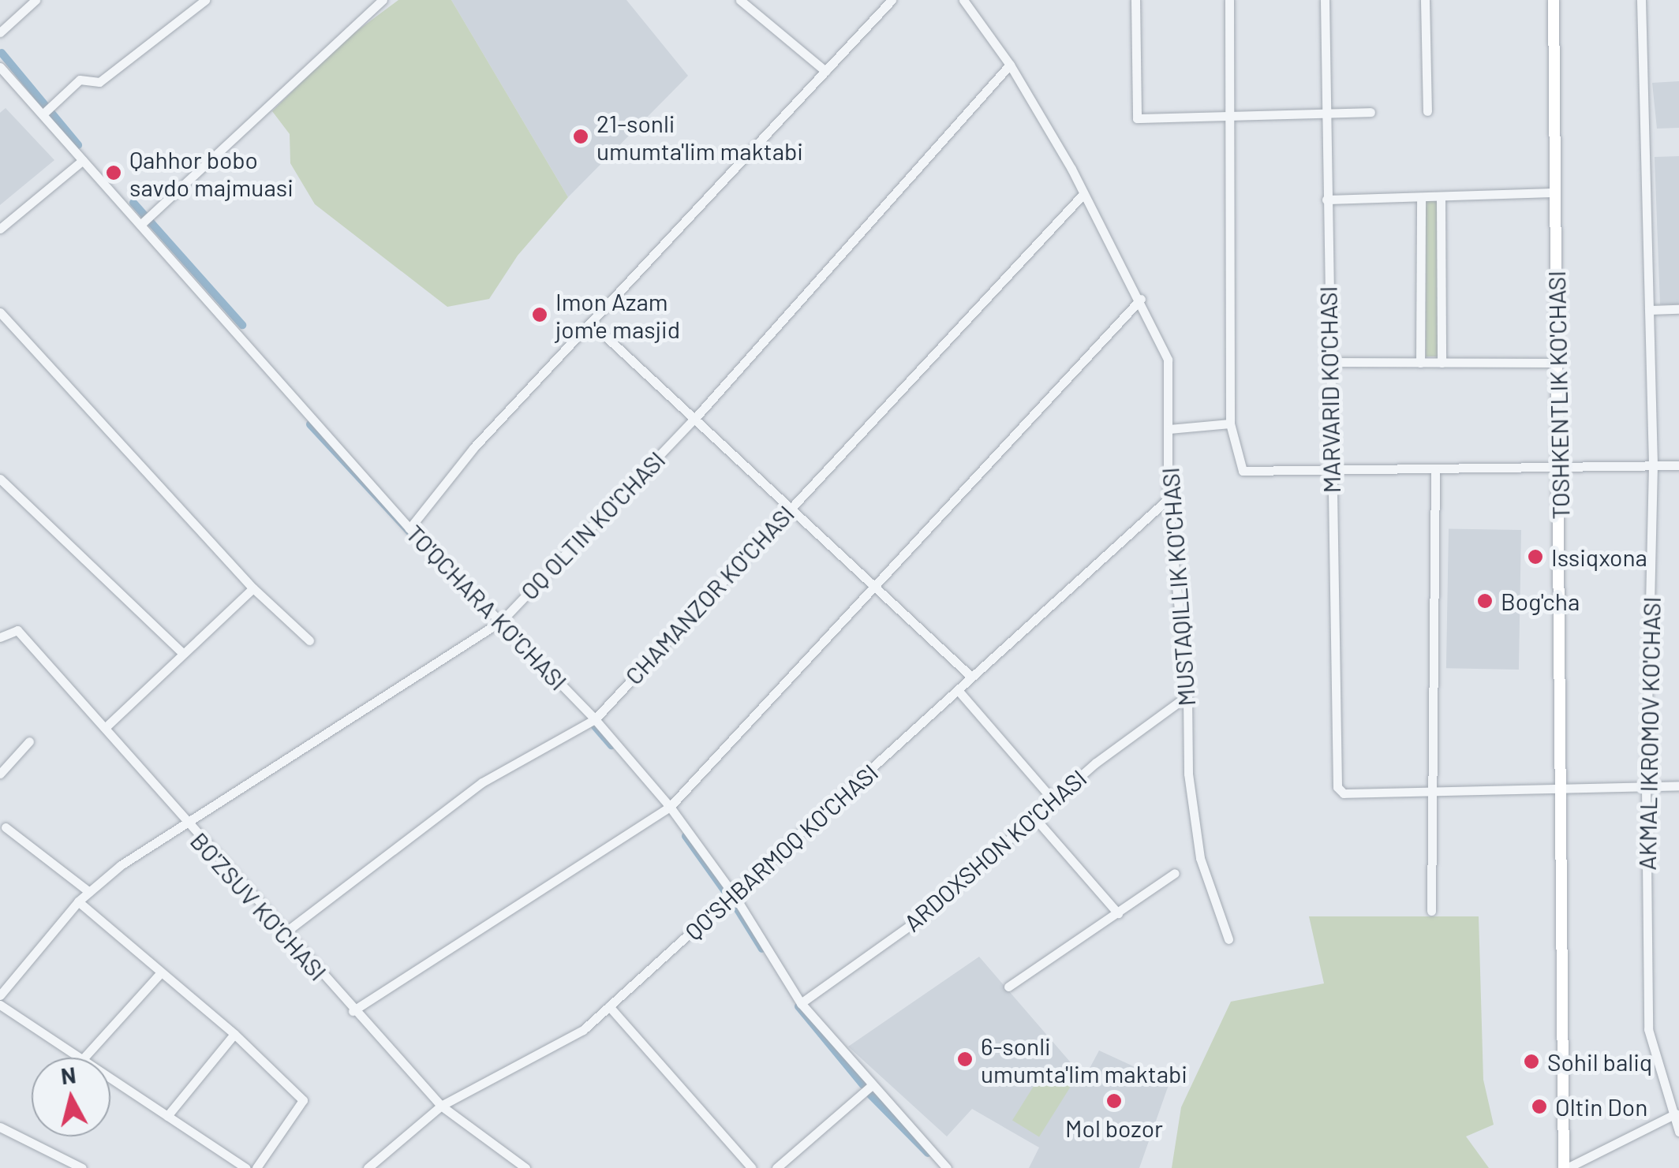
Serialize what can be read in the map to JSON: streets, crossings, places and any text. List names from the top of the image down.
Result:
{
  "streets": {
    "main road": ["TOSHKENTLIK KO'CHASI"],
    "street": [
      "MARVARID KO'CHASI",
      "OQ OLTIN KO'CHASI",
      "MUSTAQILLIK KO'CHASI",
      "CHAMANZOR KO'CHASI",
      "TO'QCHARA KO'CHASI",
      "AKMAL IKROMOV KO'CHASI",
      "ARDOXSHON KO'CHASI",
      "QO'SHBARMOQ KO'CHASI",
      "BO'ZSUV KO'CHASI"
    ]
  },
  "crossings": [
    ["OQ OLTIN KO'CHASI", "MUSTAQILLIK KO'CHASI"],
    ["OQ OLTIN KO'CHASI", "TO'QCHARA KO'CHASI"],
    ["OQ OLTIN KO'CHASI", "BO'ZSUV KO'CHASI"],
    ["MUSTAQILLIK KO'CHASI", "CHAMANZOR KO'CHASI"],
    ["MUSTAQILLIK KO'CHASI", "ARDOXSHON KO'CHASI"],
    ["MUSTAQILLIK KO'CHASI", "QO'SHBARMOQ KO'CHASI"],
    ["CHAMANZOR KO'CHASI", "TO'QCHARA KO'CHASI"],
    ["CHAMANZOR KO'CHASI", "BO'ZSUV KO'CHASI"],
    ["TO'QCHARA KO'CHASI", "ARDOXSHON KO'CHASI"],
    ["TO'QCHARA KO'CHASI", "QO'SHBARMOQ KO'CHASI"],
    ["QO'SHBARMOQ KO'CHASI", "BO'ZSUV KO'CHASI"]
  ],
  "places": [
    "21-sonli umumta'lim maktabi",
    "Qahhor bobo savdo majmuasi",
    "Imon Azam jom'e masjid",
    "Issiqxona",
    "Bog'cha",
    "6-sonli umumta'lim maktabi",
    "Sohil baliq",
    "Mol bozor",
    "Oltin Don"
  ],
  "north": "top"
}
